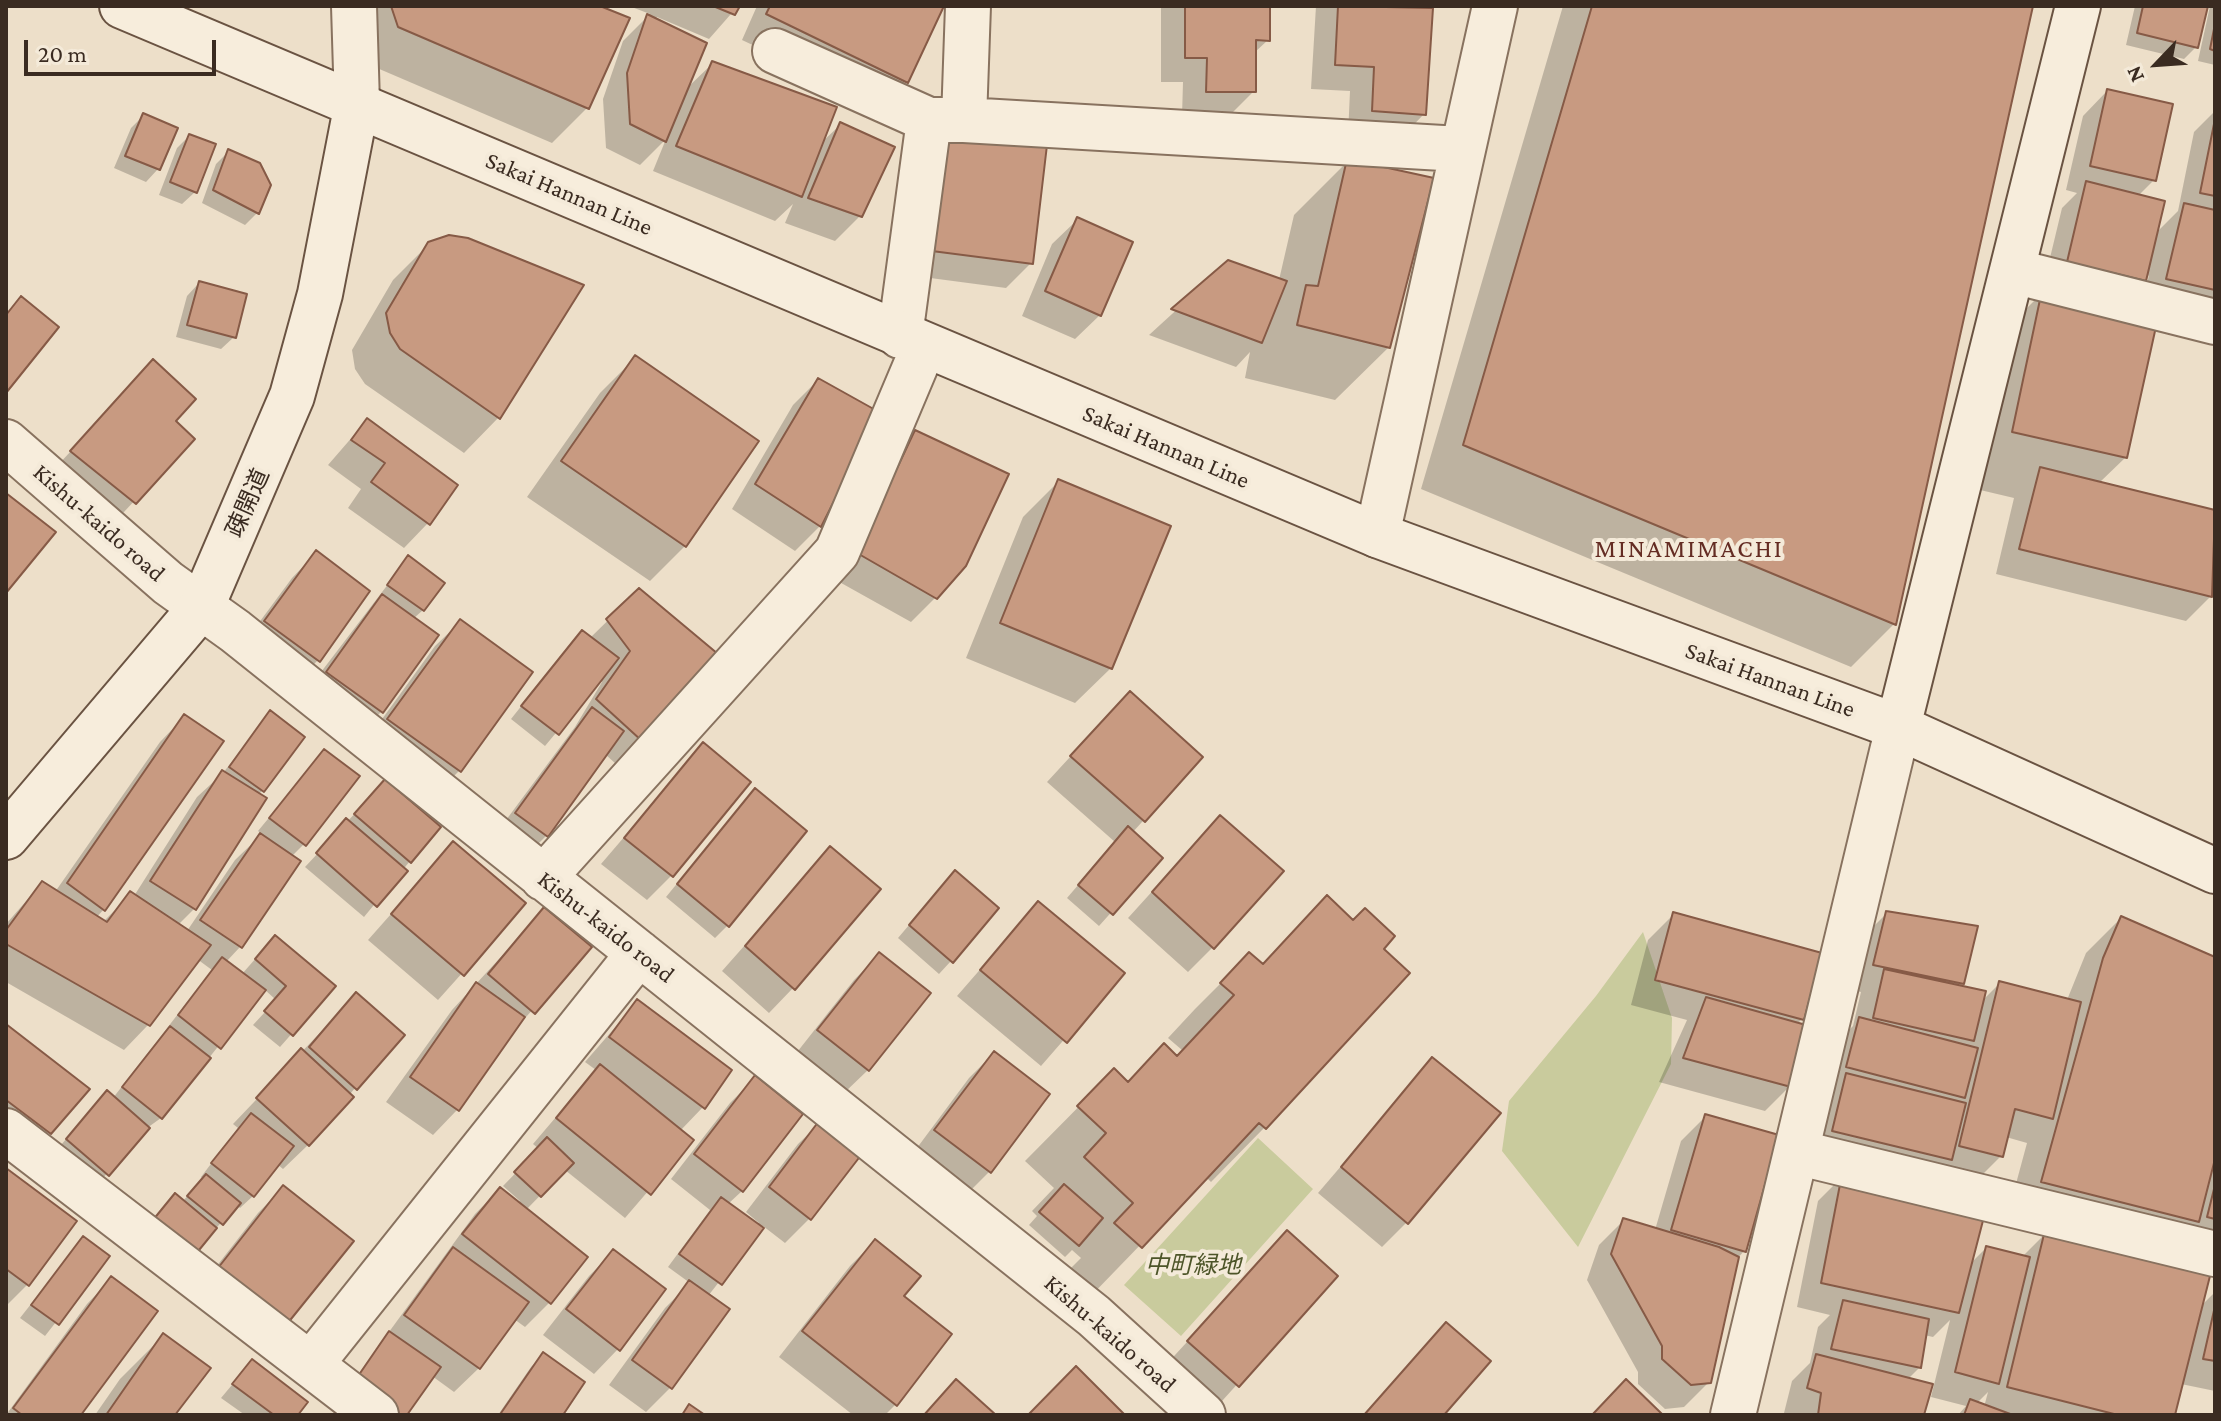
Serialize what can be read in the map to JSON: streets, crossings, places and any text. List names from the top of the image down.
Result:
{
  "streets": {
    "street": ["Sakai Hannan Line", "疎開道", "Kishu-kaido road"]
  },
  "crossings": [
    ["Sakai Hannan Line", "疎開道"],
    ["疎開道", "Kishu-kaido road"]
  ],
  "districts": ["MINAMIMACHI"],
  "parks": ["中町緑地"],
  "scale_bar": "20 m",
  "north": "bottom left"
}
